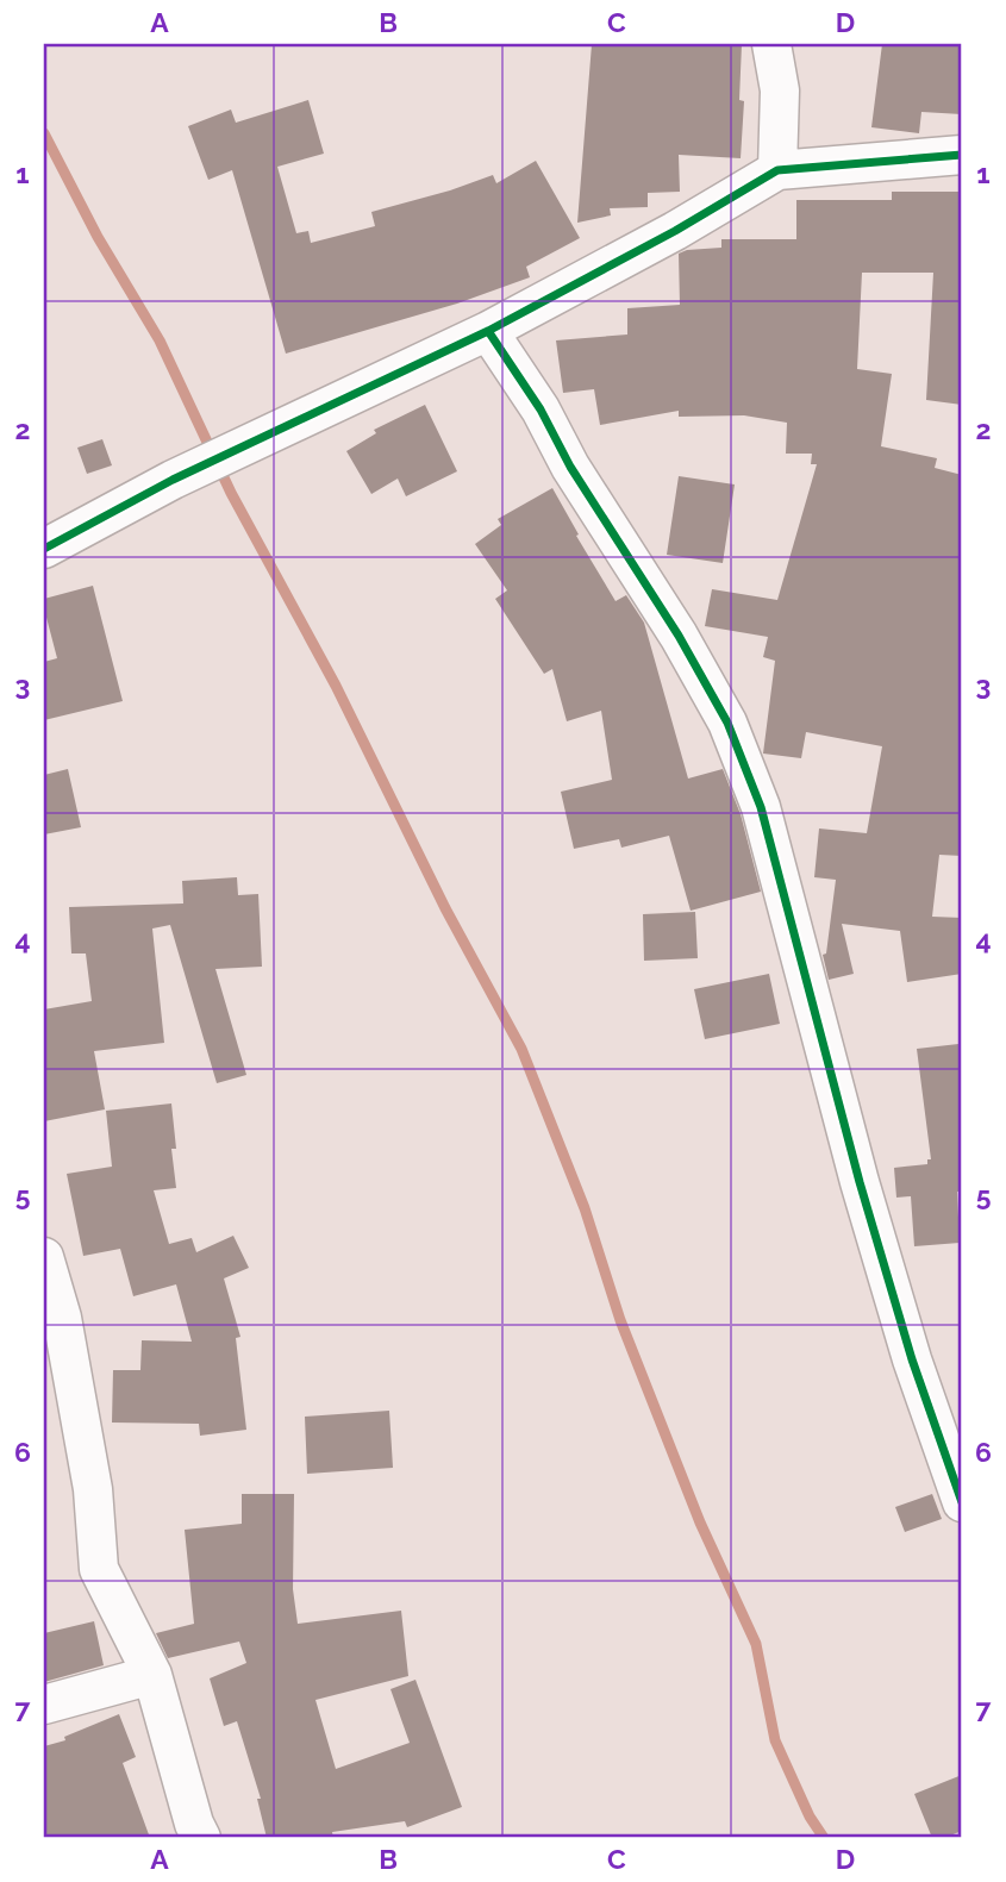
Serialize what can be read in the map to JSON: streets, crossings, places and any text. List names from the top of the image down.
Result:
{
  "grid": {
    "columns": [
      "A",
      "B",
      "C",
      "D"
    ],
    "rows": [
      "1",
      "2",
      "3",
      "4",
      "5",
      "6",
      "7"
    ]
  }
}
